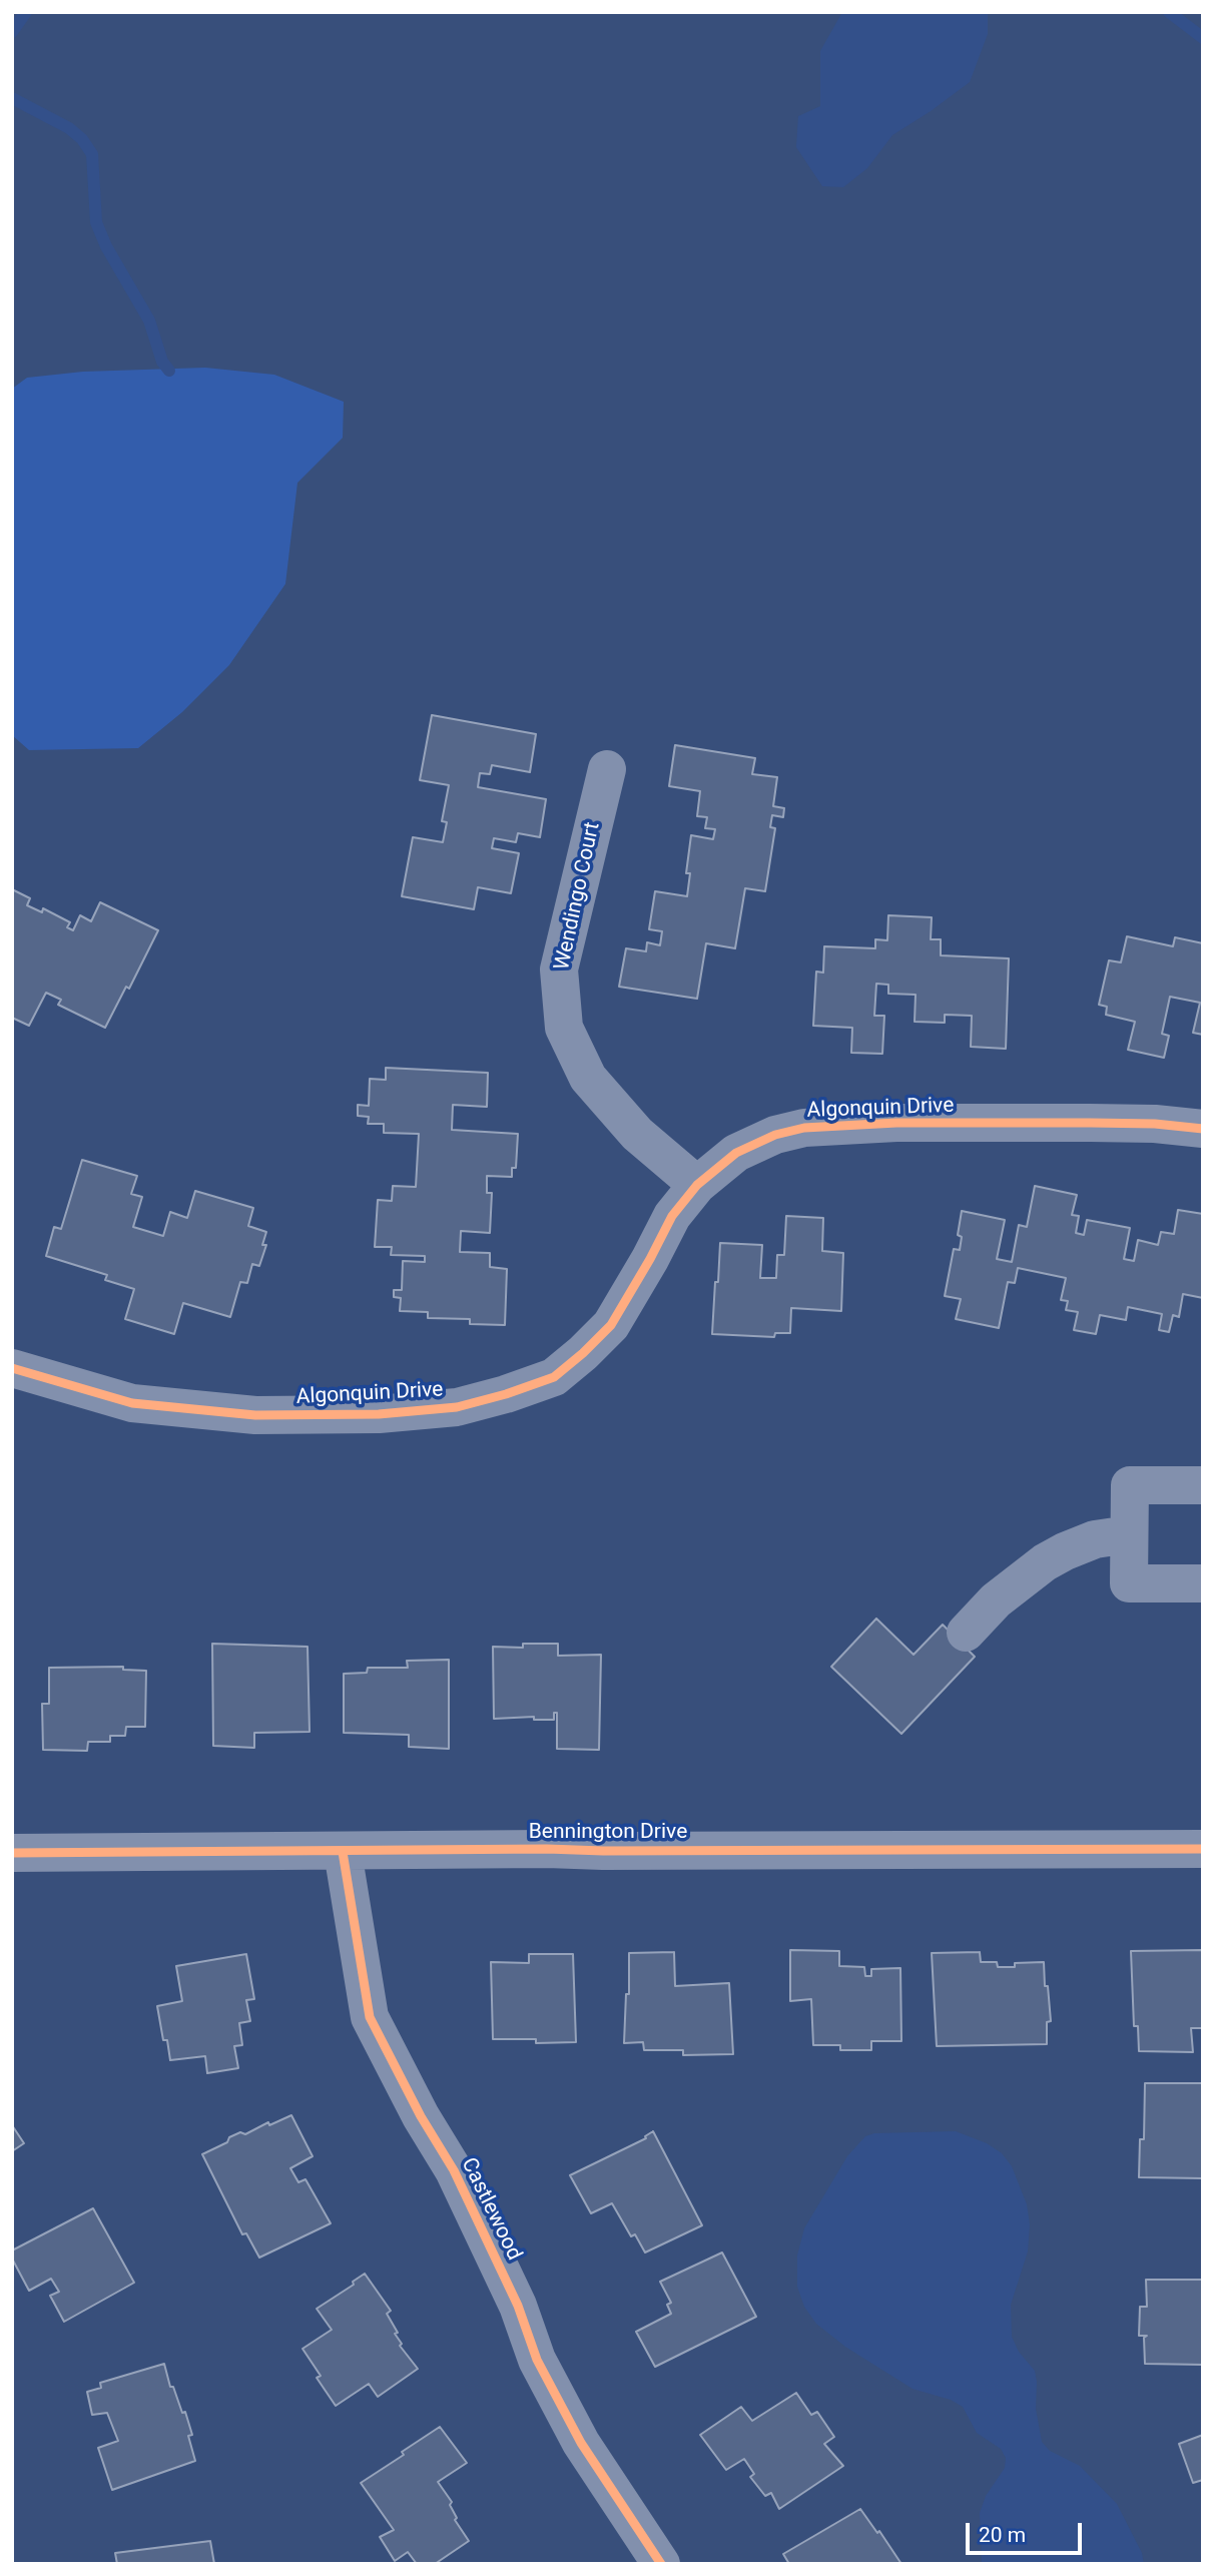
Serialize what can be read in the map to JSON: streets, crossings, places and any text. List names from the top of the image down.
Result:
{
  "streets": {
    "street": [
      "Wendingo Court",
      "Algonquin Drive",
      "Bennington Drive",
      "Castlewood"
    ]
  },
  "crossings": [
    ["Wendingo Court", "Algonquin Drive"],
    ["Bennington Drive", "Castlewood"]
  ],
  "scale_bar": "20 m"
}
